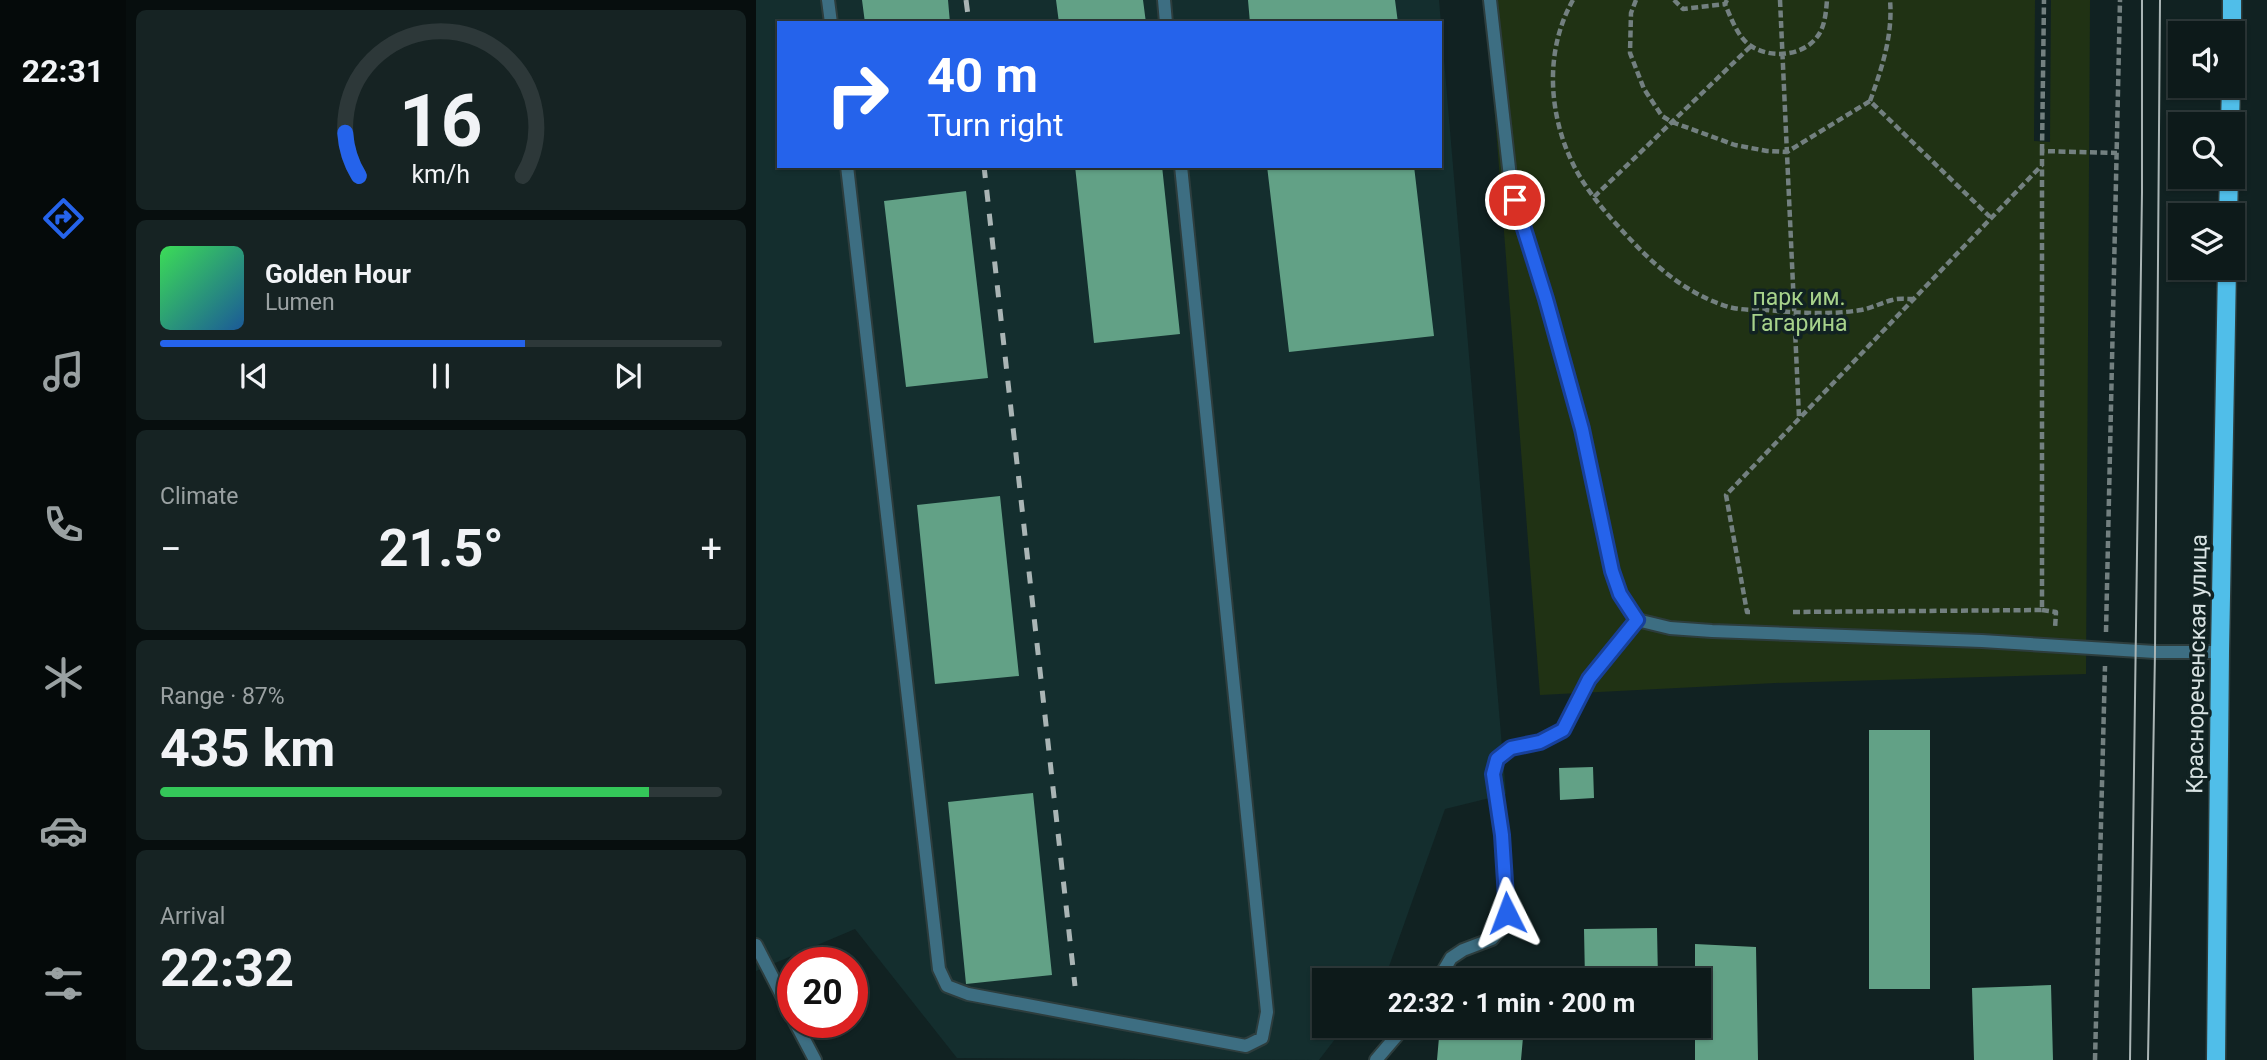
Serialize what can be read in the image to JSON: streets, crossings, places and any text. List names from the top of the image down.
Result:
{
  "streets": {
    "main road": ["Краснореченская улица"]
  },
  "parks": ["парк им. Гагарина"],
  "page": {
    "tabs": "22:31",
    "turn": ["40 m", "Turn right"],
    "song": ["Golden Hour", "Lumen"],
    "tile": [
      "Climate",
      ["Range · 87%", "435 km"],
      ["Arrival", "22:32"]
    ],
    "heat": ["−", "21.5°", "+"],
    "limit": "20",
    "trip": "22:32 · 1 min · 200 m",
    "gauge": ["16", "km/h"]
  }
}
